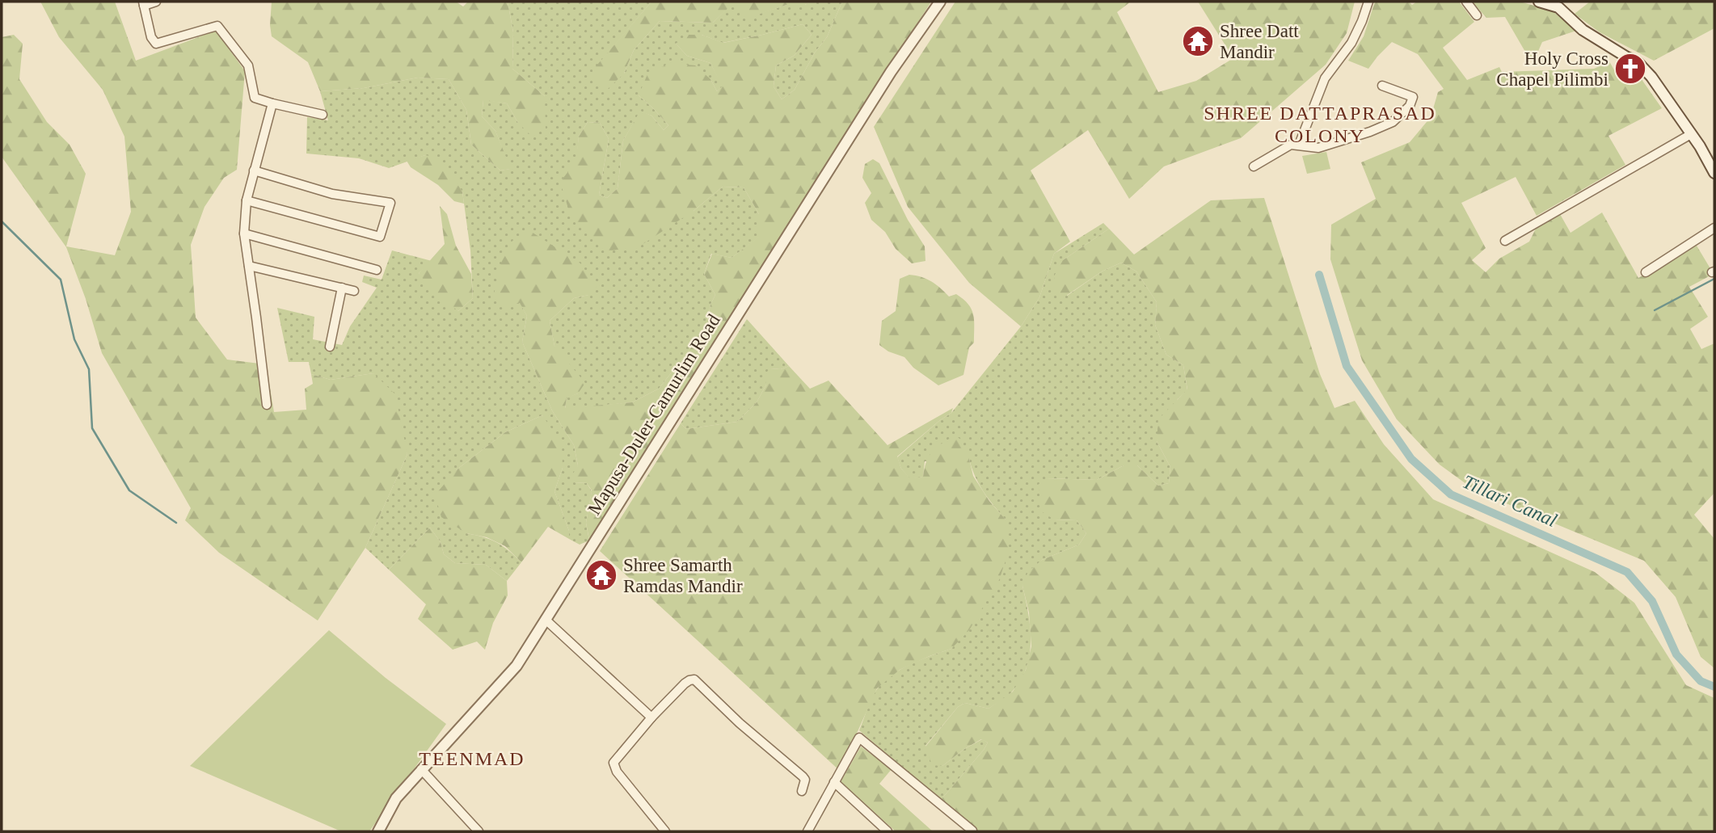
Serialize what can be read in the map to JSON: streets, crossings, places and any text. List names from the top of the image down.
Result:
{
  "streets": {
    "street": ["Mapusa-Duler-Camurlim Road"]
  },
  "districts": ["SHREE DATTAPRASAD COLONY", "TEENMAD"],
  "water": ["Tillari Canal"],
  "places": {
    "temple": ["Shree Datt Mandir", "Shree Samarth Ramdas Mandir"],
    "church": ["Holy Cross Chapel Pilimbi"]
  }
}
